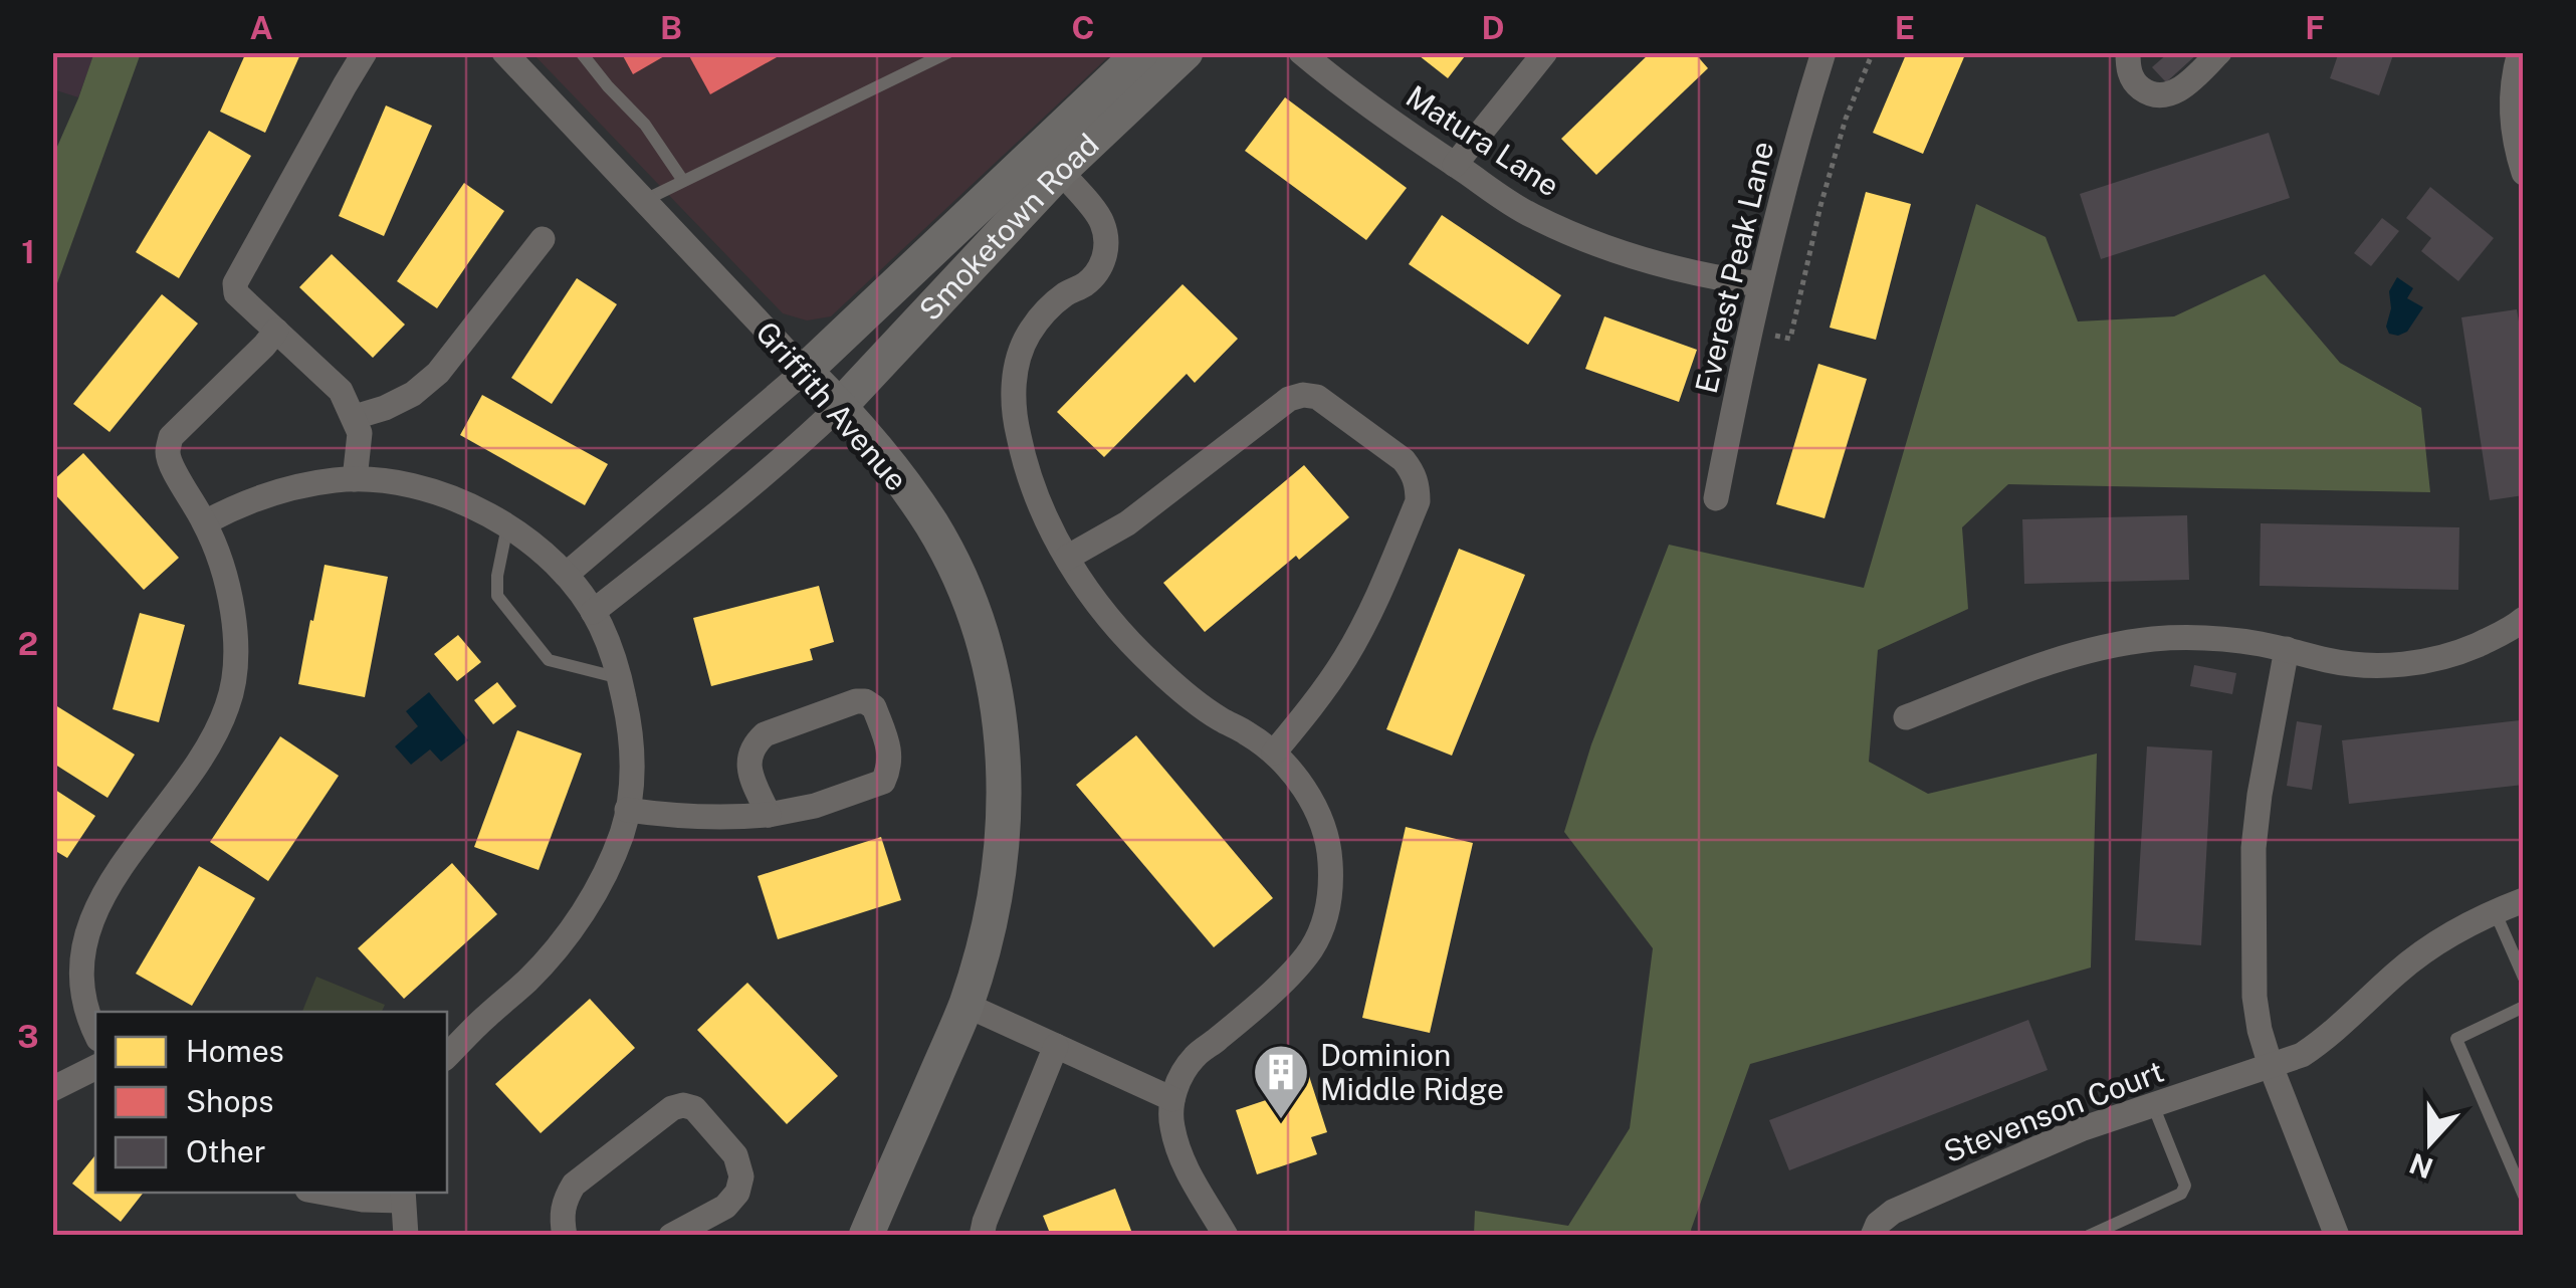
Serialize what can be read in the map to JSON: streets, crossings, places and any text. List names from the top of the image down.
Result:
{
  "streets": {
    "street": [
      "Matura Lane",
      "Smoketown Road",
      "Everest Peak Lane",
      "Griffith Avenue",
      "Stevenson Court"
    ]
  },
  "crossings": [
    ["Matura Lane", "Everest Peak Lane"],
    ["Smoketown Road", "Griffith Avenue"]
  ],
  "places": {
    "building": ["Dominion Middle Ridge"]
  },
  "legend": ["Homes", "Shops", "Other"],
  "north": "bottom",
  "grid": {
    "columns": [
      "A",
      "B",
      "C",
      "D",
      "E",
      "F"
    ],
    "rows": ["1", "2", "3"]
  }
}
